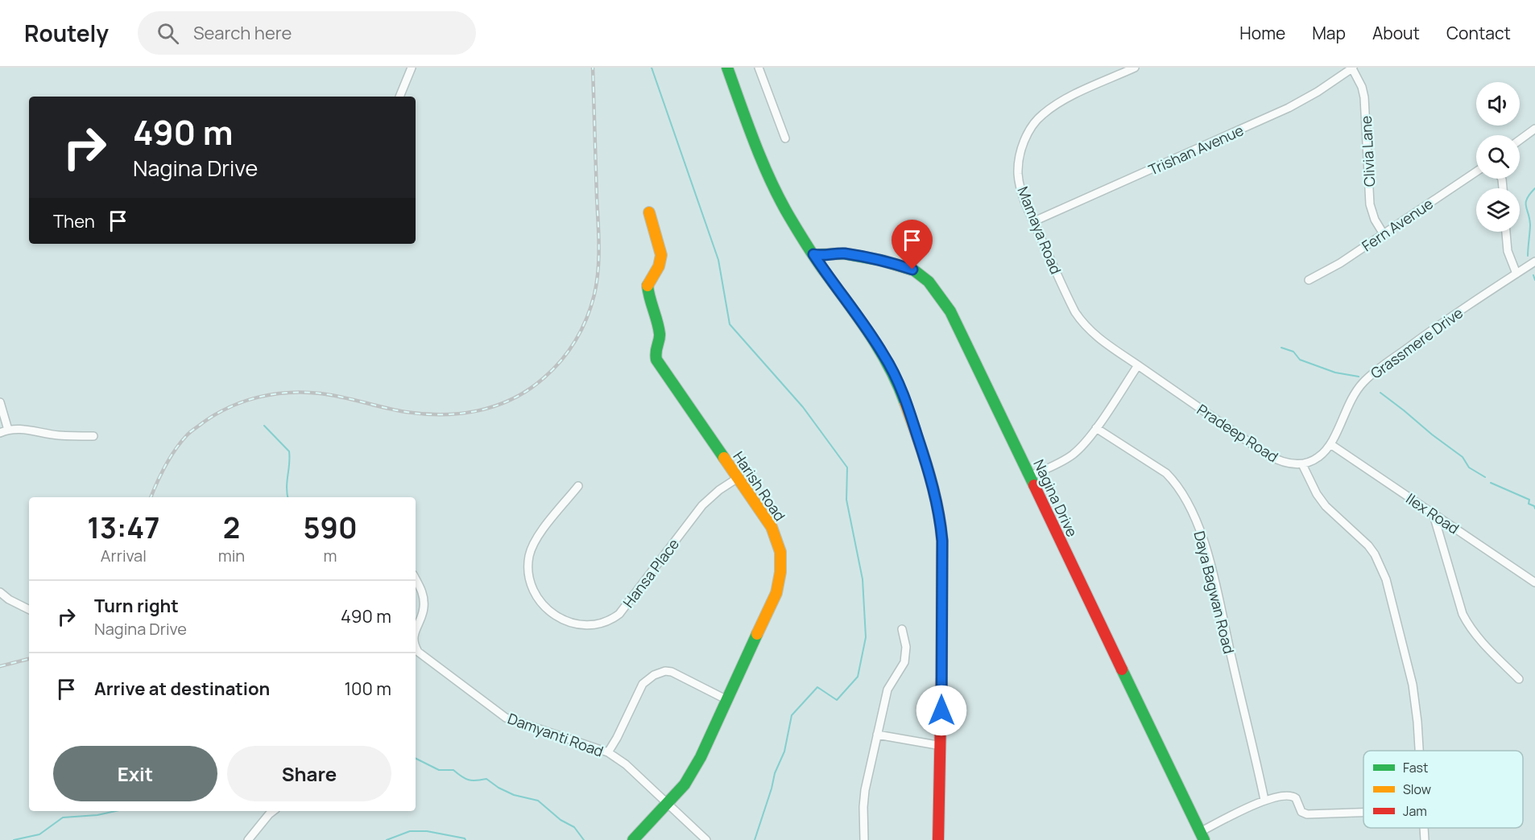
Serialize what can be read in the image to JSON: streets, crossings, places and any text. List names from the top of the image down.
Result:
{
  "streets": {
    "street": [
      "Trishan Avenue",
      "Clivia Lane",
      "Fern Avenue",
      "Mamaya Road",
      "Grassmere Drive",
      "Pradeep Road",
      "Harish Road",
      "Nagina Drive",
      "Ilex Road",
      "Hansa Place",
      "Daya Bagwan Road",
      "Damyanti Road"
    ]
  },
  "crossings": [
    ["Trishan Avenue", "Clivia Lane"],
    ["Trishan Avenue", "Mamaya Road"],
    ["Clivia Lane", "Fern Avenue"],
    ["Mamaya Road", "Pradeep Road"],
    ["Grassmere Drive", "Pradeep Road"],
    ["Grassmere Drive", "Ilex Road"],
    ["Harish Road", "Hansa Place"],
    ["Harish Road", "Damyanti Road"]
  ],
  "legend": ["Fast", "Slow", "Jam"],
  "page": {
    "header": "Routely",
    "search": "Search here",
    "nav": [
      "Home",
      "Map",
      "About",
      "Contact"
    ],
    "turn": ["490 m", "Nagina Drive"],
    "then": "Then",
    "eta": [
      "13:47",
      "Arrival",
      "2",
      "min",
      "590",
      "m"
    ],
    "list": [
      {
        "name": "Turn right",
        "note": "Nagina Drive",
        "value": "490 m"
      },
      {
        "name": "Arrive at destination",
        "value": "100 m"
      }
    ],
    "buttons": ["Exit", "Share"]
  }
}
